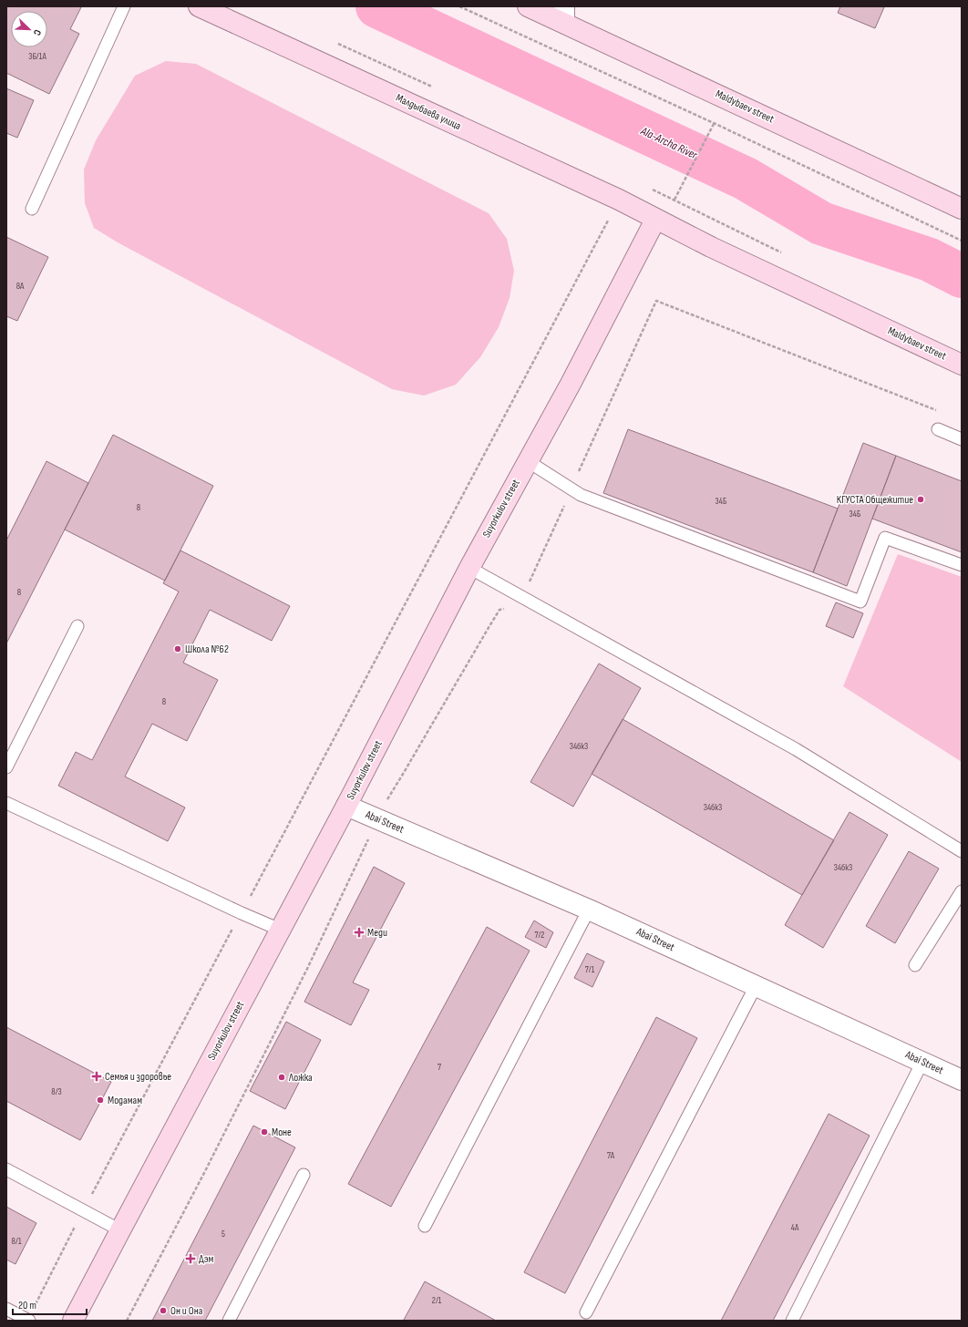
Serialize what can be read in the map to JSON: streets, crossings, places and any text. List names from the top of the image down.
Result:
{
  "streets": {
    "street": [
      "Maldybaev street",
      "Малдыбаева улица",
      "Suyorkulov street",
      "Abai Street"
    ]
  },
  "crossings": [
    ["Maldybaev street", "Малдыбаева улица"],
    ["Maldybaev street", "Suyorkulov street"],
    ["Малдыбаева улица", "Suyorkulov street"],
    ["Suyorkulov street", "Abai Street"]
  ],
  "water": ["Ala-Archa River"],
  "places": {
    "other": [
      "КГУСТА Общежитие",
      "Школа №62",
      "Ложка",
      "Модамам",
      "Моне",
      "Он и Она"
    ],
    "health": ["Меди", "Семья и здоровье", "Дэм"]
  },
  "house_numbers": [
    "36/1А",
    "8А",
    "34Б",
    "8",
    "34Б",
    "8",
    "8",
    "34бк3",
    "34бк3",
    "34бк3",
    "7/2",
    "7/1",
    "7",
    "8/3",
    "7А",
    "4А",
    "5",
    "8/1",
    "2/1"
  ],
  "scale_bar": "20 m",
  "north": "bottom right"
}
